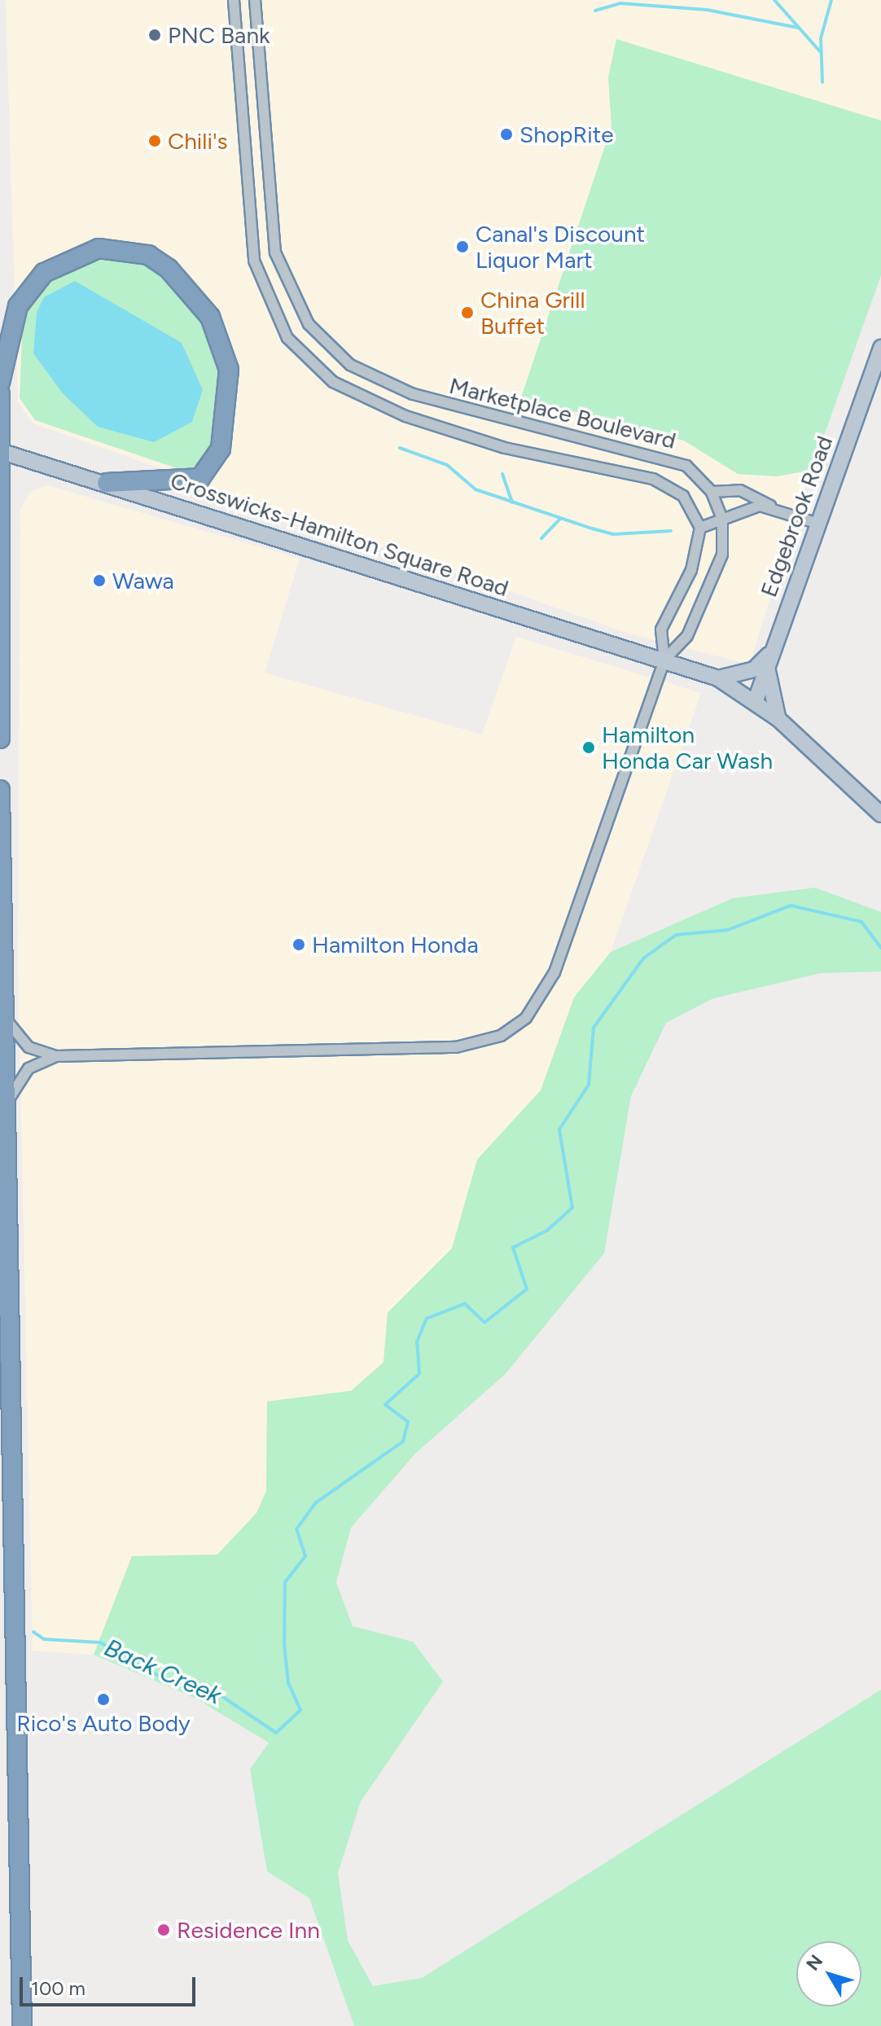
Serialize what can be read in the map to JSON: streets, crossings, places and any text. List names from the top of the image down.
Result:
{
  "streets": {
    "main road": ["Edgebrook Road", "Crosswicks-Hamilton Square Road"],
    "street": ["Marketplace Boulevard"]
  },
  "crossings": [
    ["Marketplace Boulevard", "Crosswicks-Hamilton Square Road"],
    ["Edgebrook Road", "Crosswicks-Hamilton Square Road"]
  ],
  "water": ["Back Creek"],
  "places": [
    "PNC Bank",
    "ShopRite",
    "Chili's",
    "Canal's Discount Liquor Mart",
    "China Grill Buffet",
    "Wawa",
    "Hamilton Honda Car Wash",
    "Hamilton Honda",
    "Rico's Auto Body",
    "Residence Inn"
  ],
  "scale_bar": "100 m",
  "north": "top left"
}
